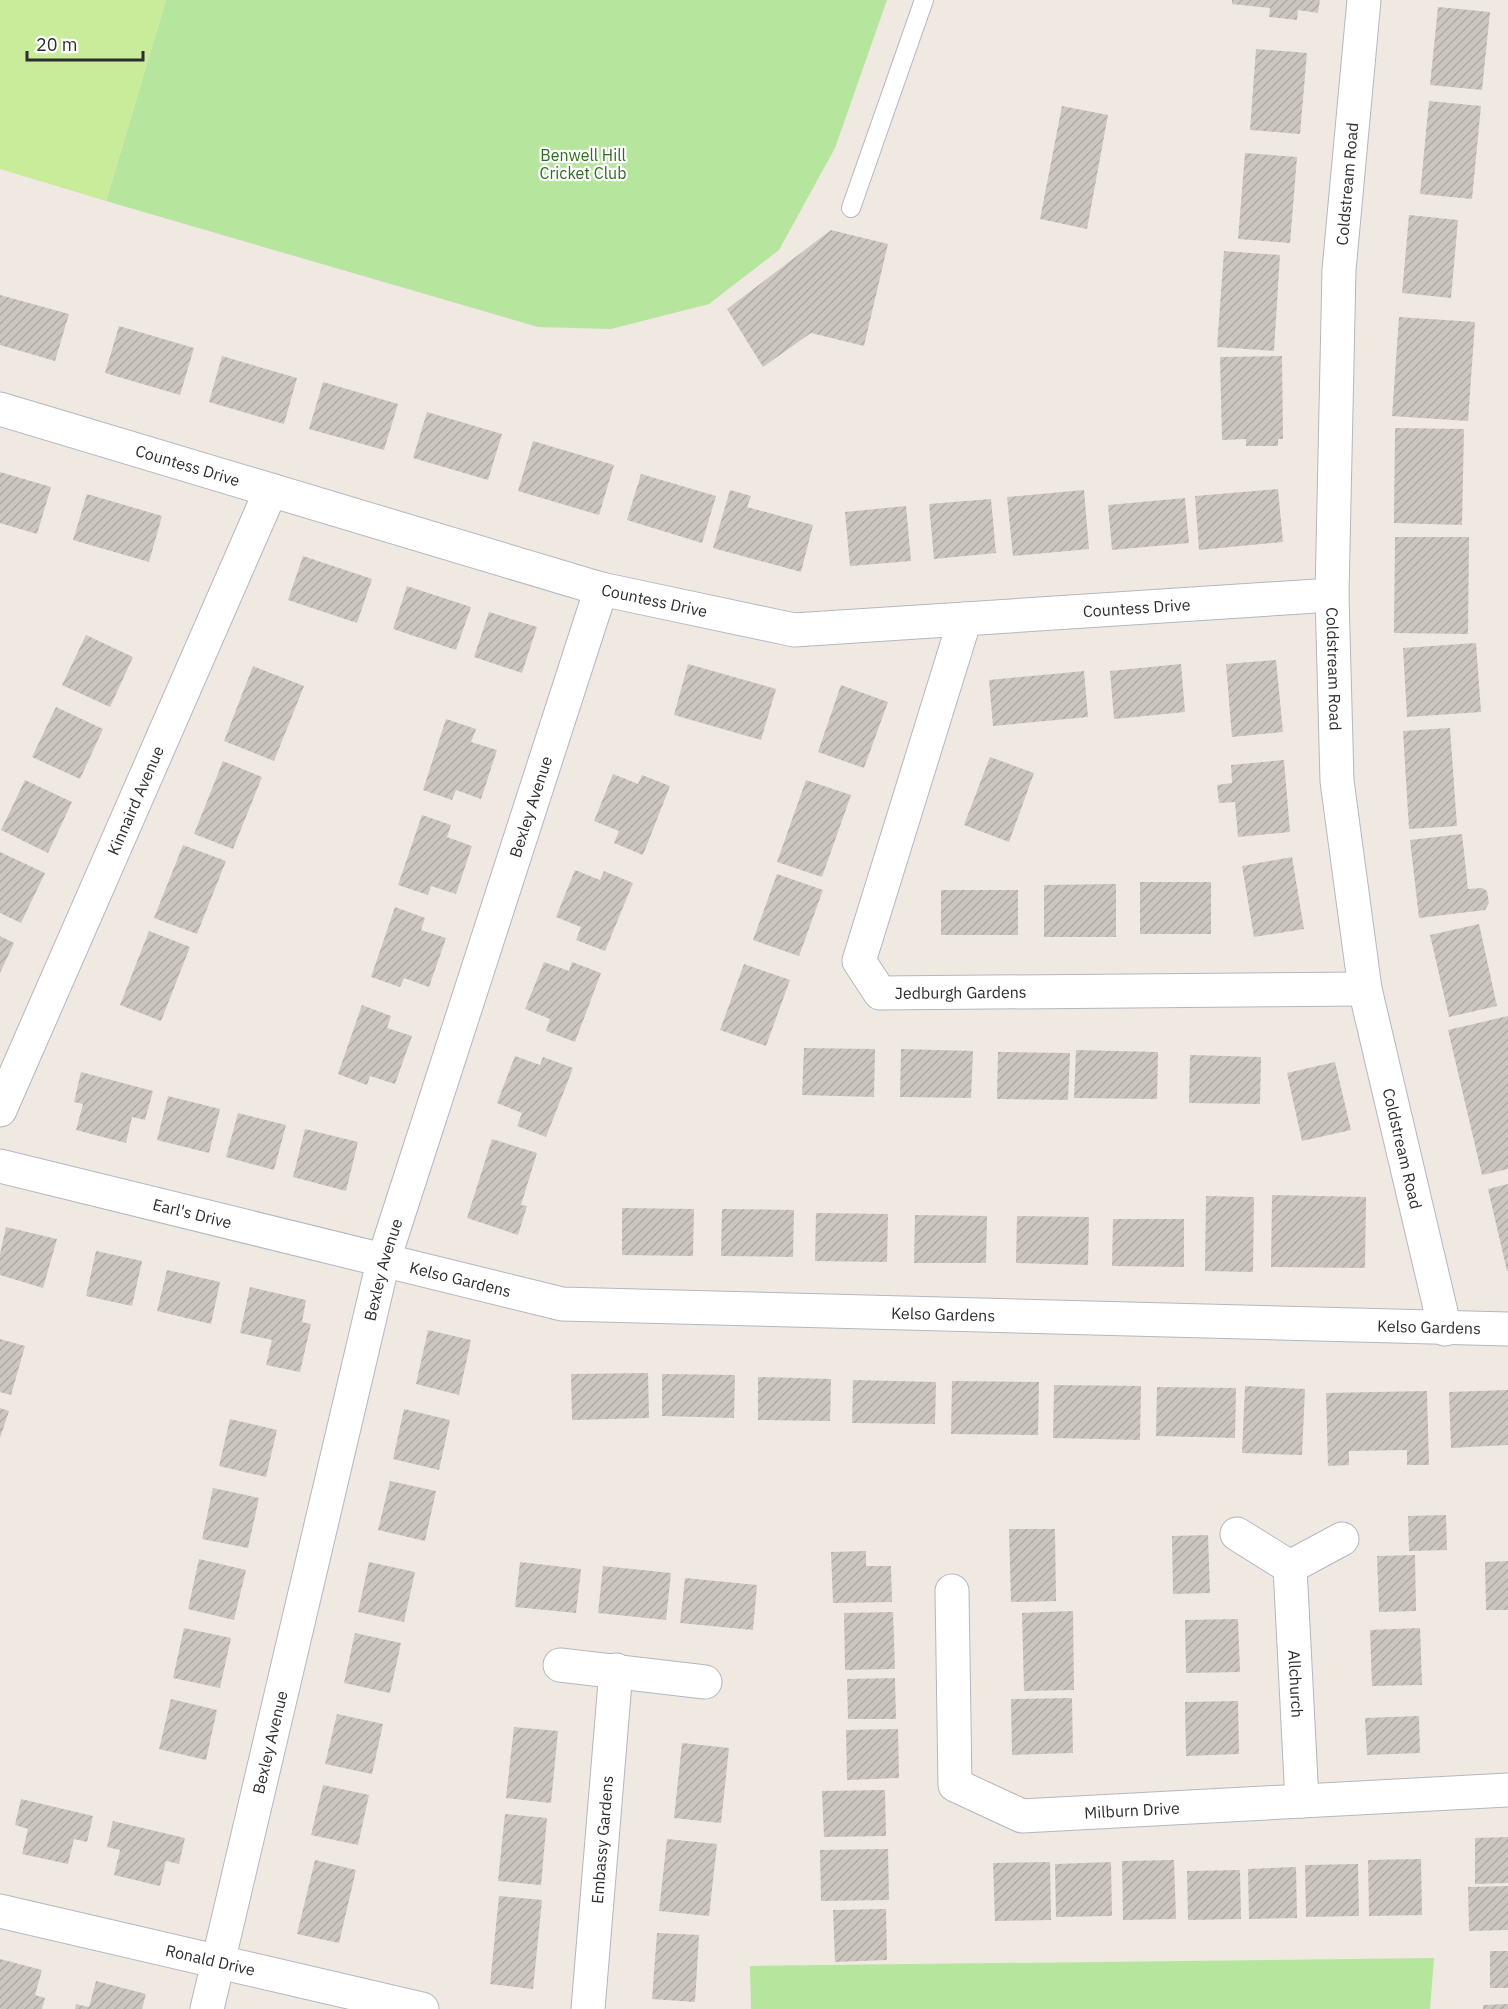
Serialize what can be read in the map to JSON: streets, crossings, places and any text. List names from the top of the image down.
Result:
{
  "streets": {
    "street": [
      "Coldstream Road",
      "Countess Drive",
      "Kinnaird Avenue",
      "Bexley Avenue",
      "Jedburgh Gardens",
      "Earl's Drive",
      "Kelso Gardens",
      "Allchurch",
      "Milburn Drive",
      "Embassy Gardens",
      "Ronald Drive"
    ]
  },
  "crossings": [
    ["Coldstream Road", "Countess Drive"],
    ["Coldstream Road", "Jedburgh Gardens"],
    ["Coldstream Road", "Kelso Gardens"],
    ["Countess Drive", "Kinnaird Avenue"],
    ["Countess Drive", "Bexley Avenue"],
    ["Countess Drive", "Jedburgh Gardens"],
    ["Bexley Avenue", "Earl's Drive"],
    ["Bexley Avenue", "Kelso Gardens"],
    ["Bexley Avenue", "Ronald Drive"],
    ["Earl's Drive", "Kelso Gardens"],
    ["Allchurch", "Milburn Drive"]
  ],
  "parks": ["Benwell Hill Cricket Club"],
  "scale_bar": "20 m"
}
